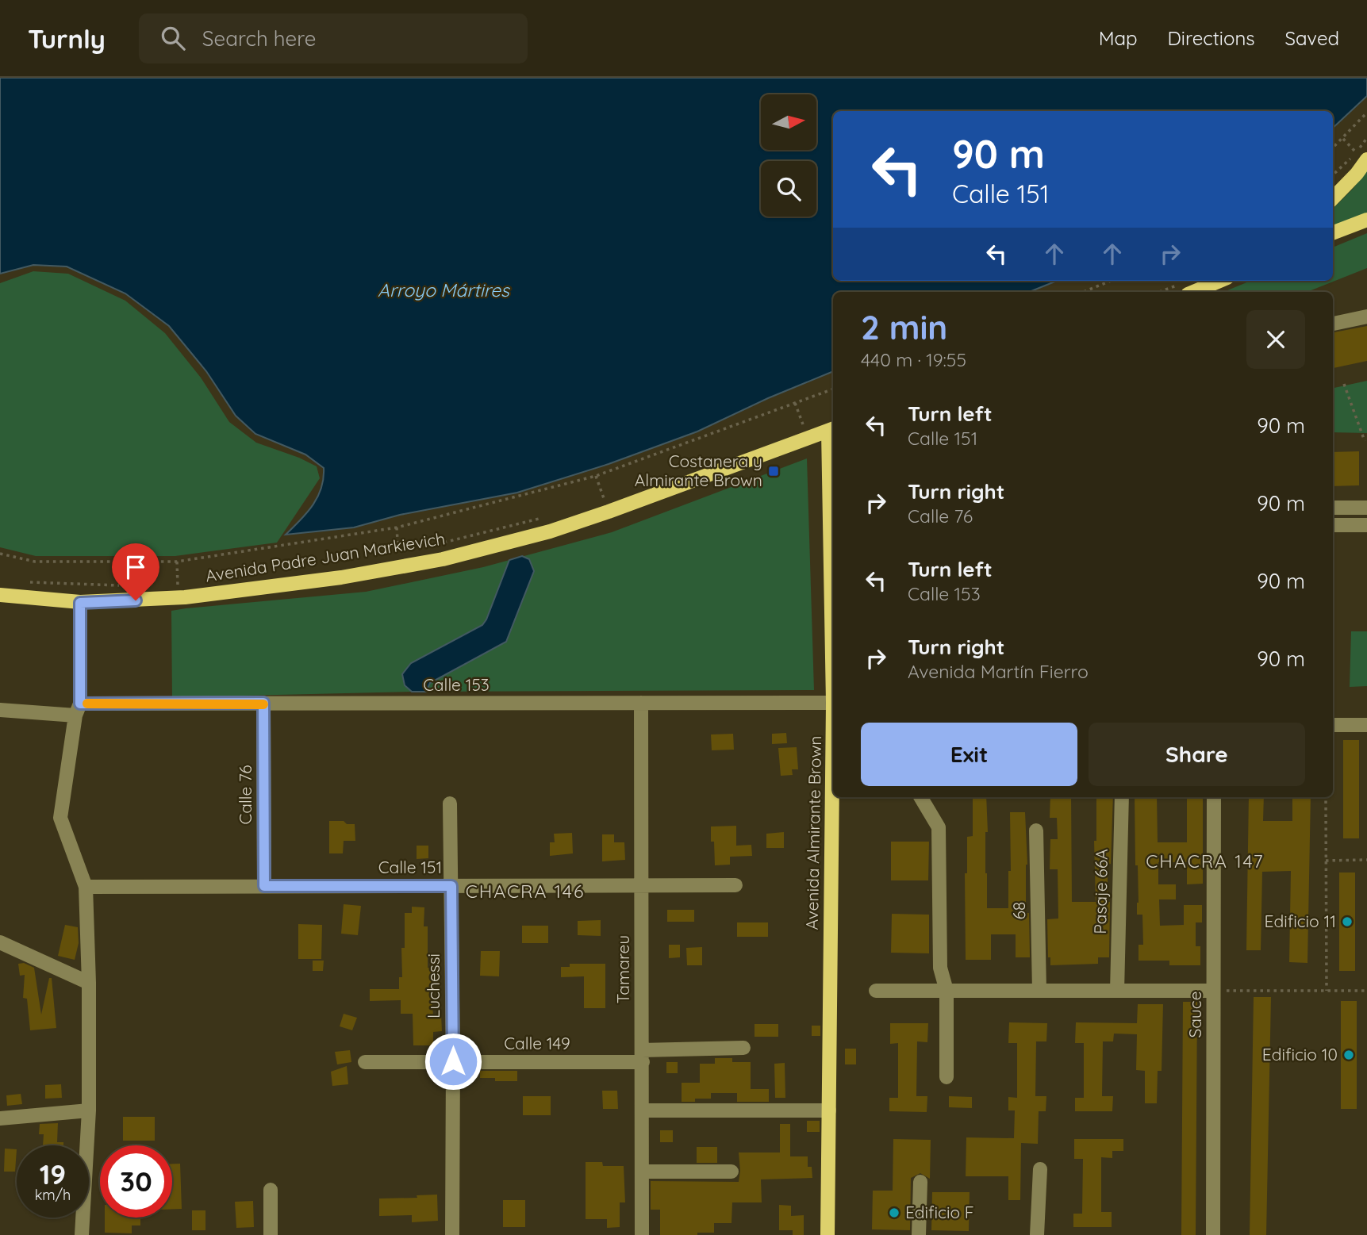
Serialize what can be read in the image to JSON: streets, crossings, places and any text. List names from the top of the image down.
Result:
{
  "streets": {
    "main road": ["Avenida Padre Juan Markievich", "Avenida Almirante Brown"],
    "street": [
      "Calle 153",
      "Calle 76",
      "Calle 151",
      "Pasaje 66A",
      "68",
      "Tamareu",
      "Luchessi",
      "Sauce",
      "Calle 149"
    ]
  },
  "crossings": [
    ["Avenida Padre Juan Markievich", "Avenida Almirante Brown"],
    ["Calle 153", "Calle 76"],
    ["Calle 153", "Avenida Almirante Brown"],
    ["Calle 153", "Tamareu"],
    ["Calle 76", "Calle 151"],
    ["Calle 151", "Tamareu"],
    ["Calle 151", "Luchessi"],
    ["Tamareu", "Calle 149"],
    ["Luchessi", "Calle 149"]
  ],
  "districts": ["CHACRA 147", "CHACRA 146"],
  "water": ["Arroyo Mártires"],
  "places": {
    "transit": ["Costanera y Almirante Brown"],
    "other": ["Edificio 11", "Edificio 10", "Edificio F"]
  },
  "north": "right",
  "page": {
    "header": "Turnly",
    "search": "Search here",
    "nav": ["Map", "Directions", "Saved"],
    "turn": ["90 m", "Calle 151"],
    "heading": ["2 min", "440 m · 19:55"],
    "list": [
      {
        "name": "Turn left",
        "note": "Calle 151",
        "value": "90 m"
      },
      {
        "name": "Turn right",
        "note": "Calle 76",
        "value": "90 m"
      },
      {
        "name": "Turn left",
        "note": "Calle 153",
        "value": "90 m"
      },
      {
        "name": "Turn right",
        "note": "Avenida Martín Fierro",
        "value": "90 m"
      }
    ],
    "buttons": ["Exit", "Share"],
    "speed": "19 km/h",
    "limit": "30"
  }
}
